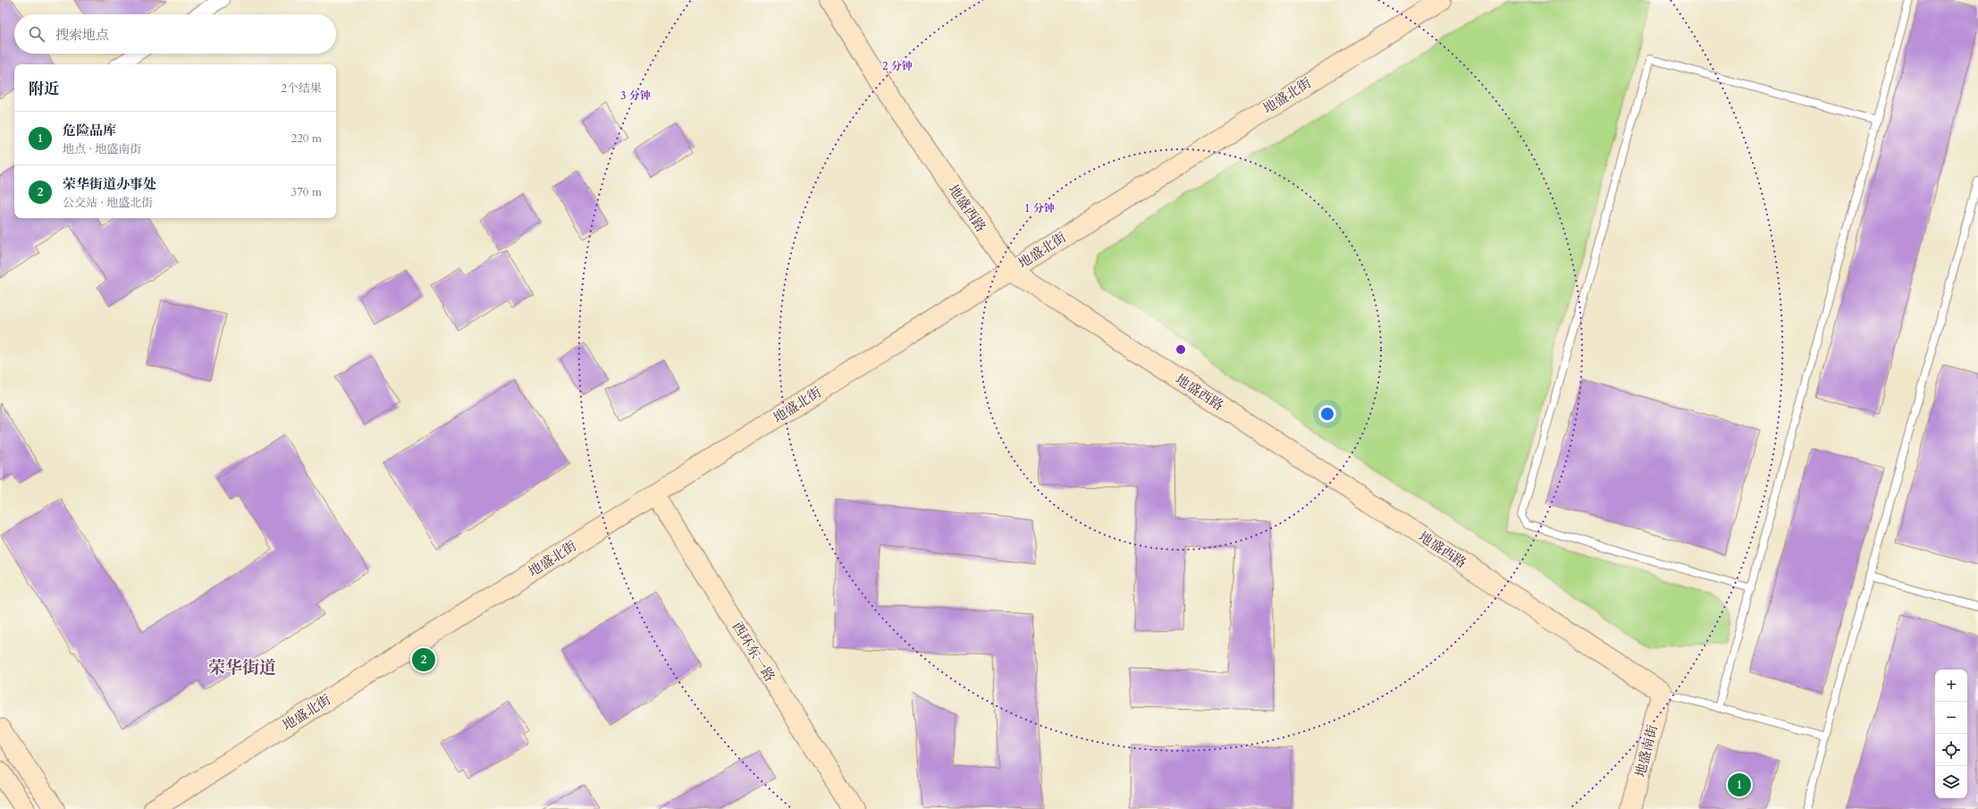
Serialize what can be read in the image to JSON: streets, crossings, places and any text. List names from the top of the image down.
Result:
{
  "streets": {
    "street": [
      "地盛北街",
      "地盛西路",
      "西环东一路",
      "地盛南街"
    ]
  },
  "crossings": [
    ["地盛北街", "地盛西路"],
    ["地盛北街", "西环东一路"],
    ["地盛西路", "地盛南街"]
  ],
  "districts": ["荣华街道"],
  "page": {
    "search": "搜索地点",
    "heading": ["附近", "2个结果"],
    "list": [
      {
        "mark": "1",
        "name": "危险品库",
        "note": "地点 · 地盛南街",
        "value": "220 m"
      },
      {
        "mark": "2",
        "name": "荣华街道办事处",
        "note": "公交站 · 地盛北街",
        "value": "370 m"
      }
    ],
    "pins": ["2", "1"],
    "map_buttons": ["+", "−"]
  },
  "rings": ["2 分钟", "3 分钟", "1 分钟"]
}
